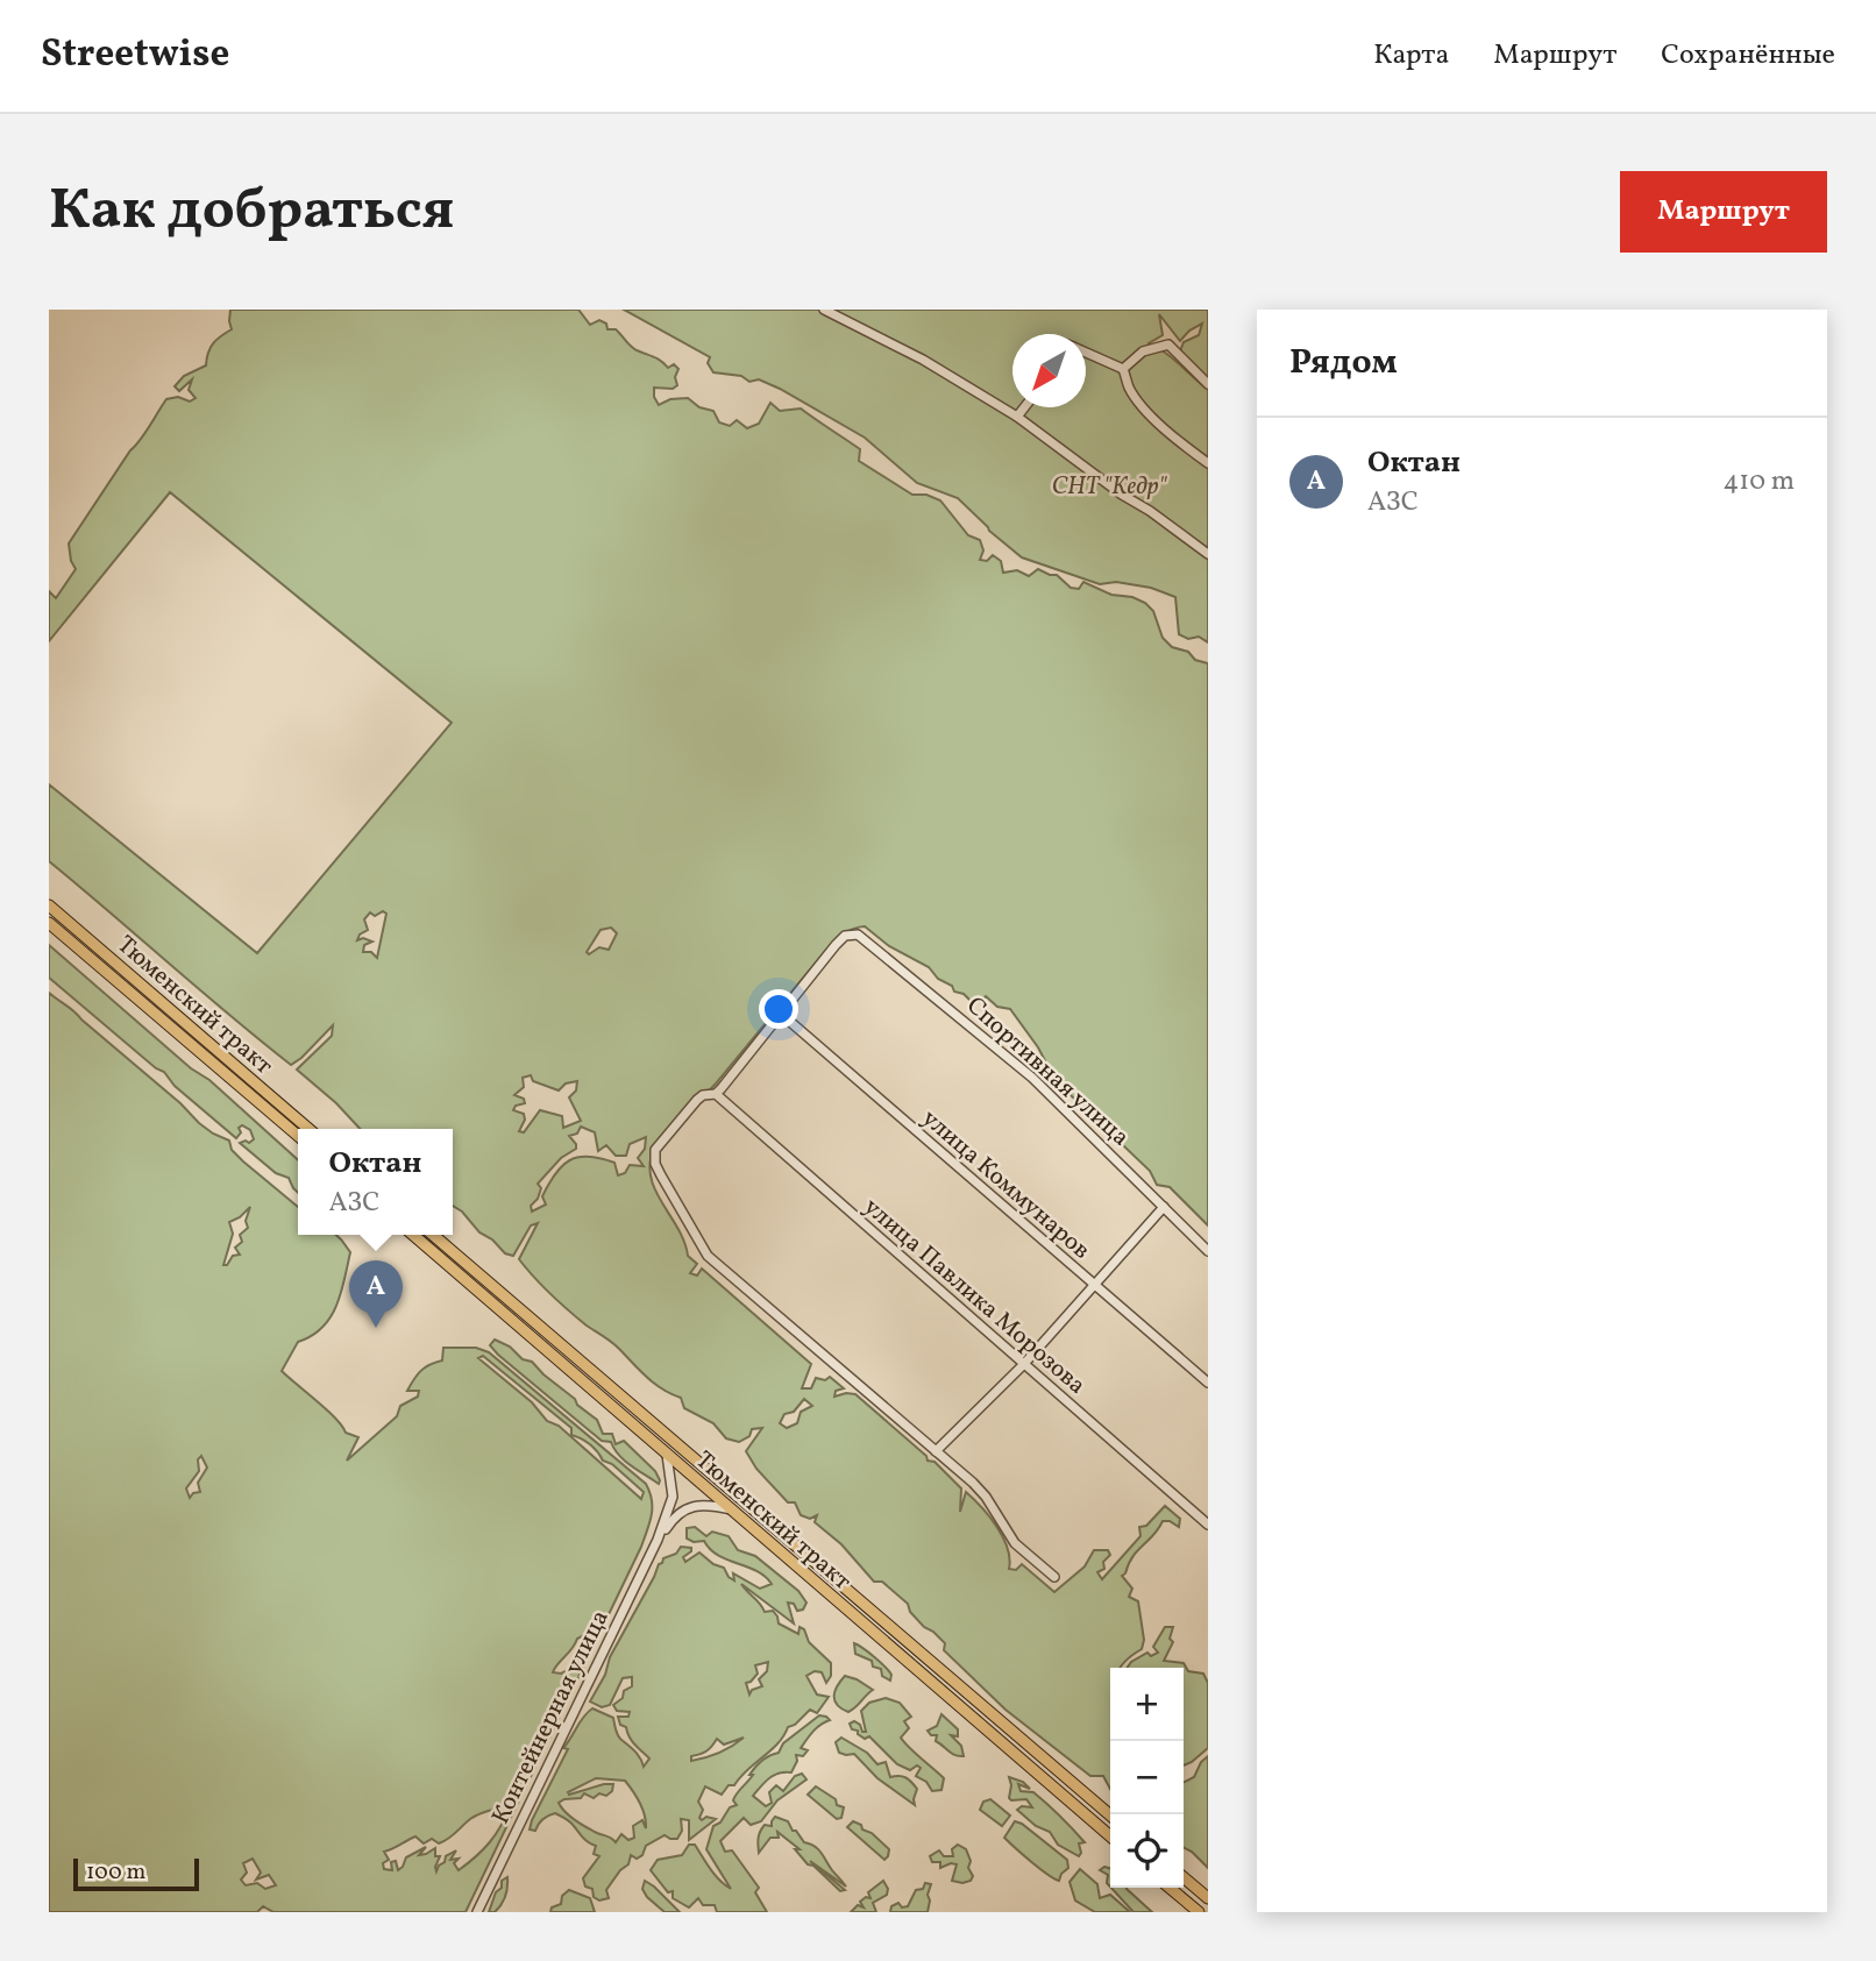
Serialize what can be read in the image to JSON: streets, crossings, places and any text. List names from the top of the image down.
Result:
{
  "streets": {
    "main road": ["Тюменский тракт"],
    "street": [
      "Спортивная улица",
      "улица Коммунаров",
      "улица Павлика Морозова",
      "Контейнерная улица"
    ]
  },
  "crossings": [
    ["Тюменский тракт", "Контейнерная улица"],
    ["Спортивная улица", "улица Коммунаров"]
  ],
  "parks": ["СНТ \"Кедр\""],
  "scale_bar": "100 m",
  "north": "bottom left",
  "page": {
    "header": "Streetwise",
    "nav": ["Карта", "Маршрут", "Сохранённые"],
    "buttons": "Маршрут",
    "title": "Как добраться",
    "heading": "Рядом",
    "list": [
      {
        "mark": "A",
        "name": "Октан",
        "note": "АЗС",
        "value": "410 m"
      }
    ],
    "popup": ["Октан", "АЗС"],
    "pins": "A",
    "map_buttons": ["+", "−"],
    "scale": "100 m"
  }
}
